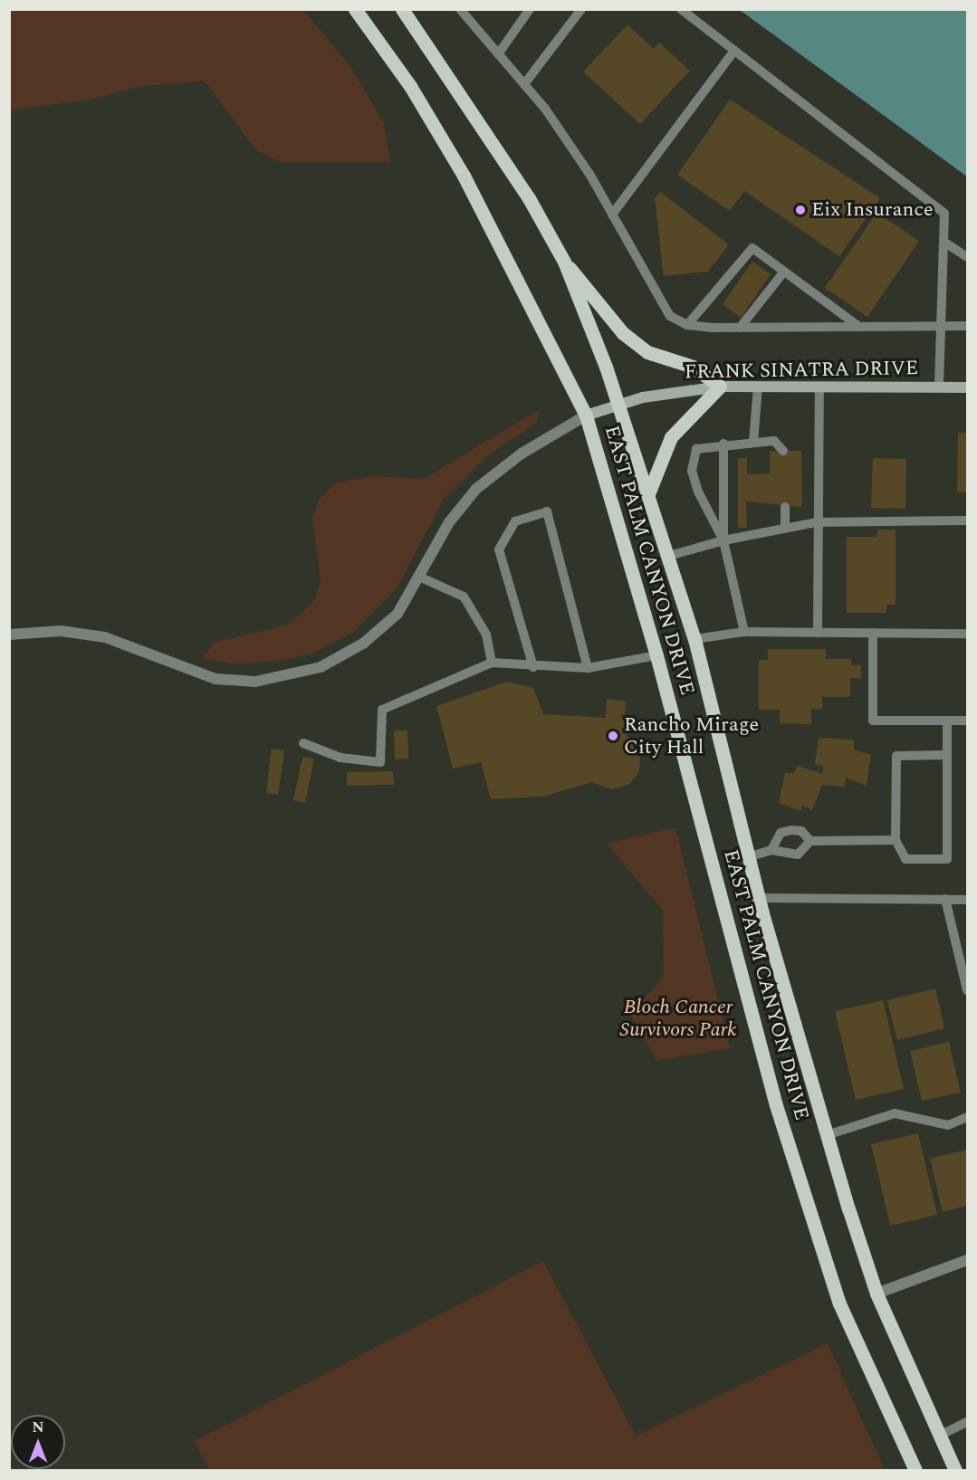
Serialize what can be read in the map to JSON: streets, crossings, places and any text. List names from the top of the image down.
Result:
{
  "streets": {
    "main road": ["FRANK SINATRA DRIVE", "EAST PALM CANYON DRIVE"]
  },
  "crossings": [
    ["FRANK SINATRA DRIVE", "EAST PALM CANYON DRIVE"]
  ],
  "parks": ["Bloch Cancer Survivors Park"],
  "places": ["Eix Insurance", "Rancho Mirage City Hall"],
  "north": "top"
}
